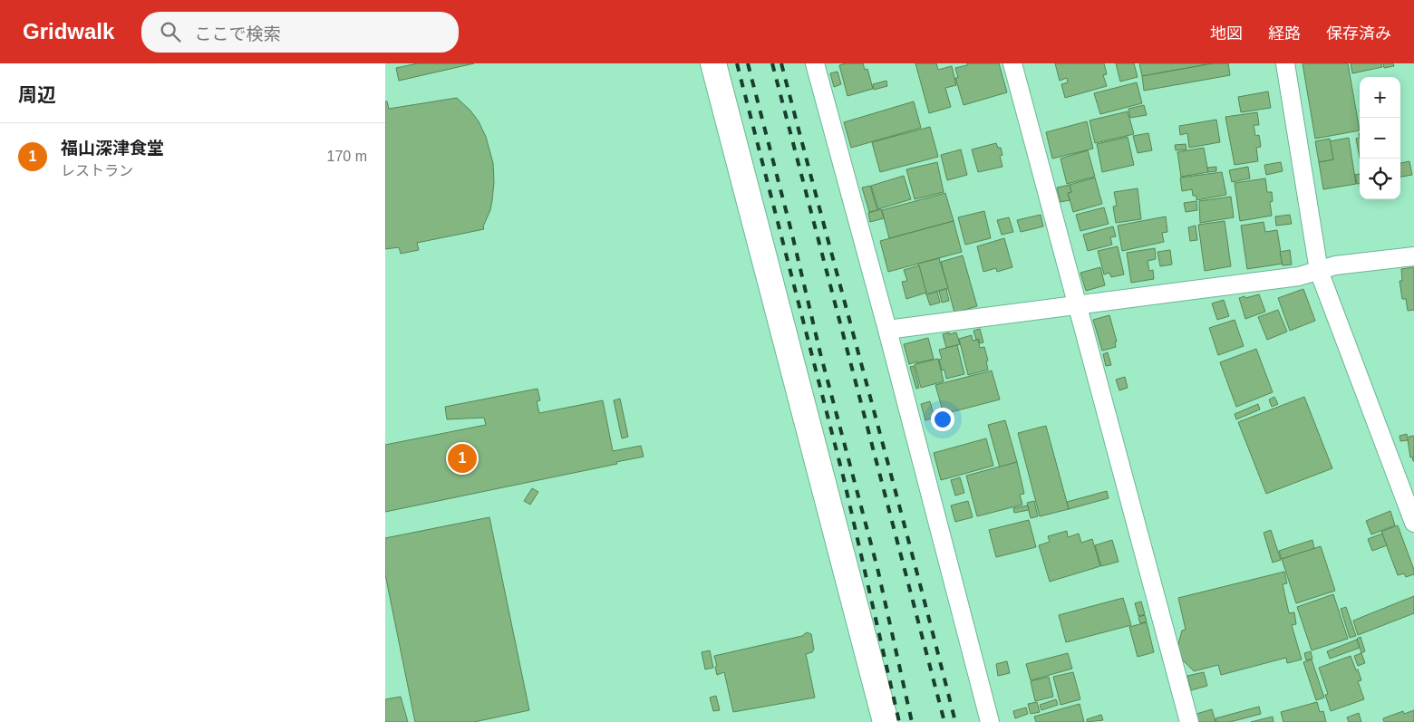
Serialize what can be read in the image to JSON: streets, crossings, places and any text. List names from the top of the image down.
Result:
{
  "page": {
    "header": "Gridwalk",
    "search": "ここで検索",
    "nav": ["地図", "経路", "保存済み"],
    "heading": "周辺",
    "map_buttons": ["+", "−"],
    "list": [
      {
        "mark": "1",
        "name": "福山深津食堂",
        "note": "レストラン",
        "value": "170 m"
      }
    ],
    "pins": "1"
  }
}
